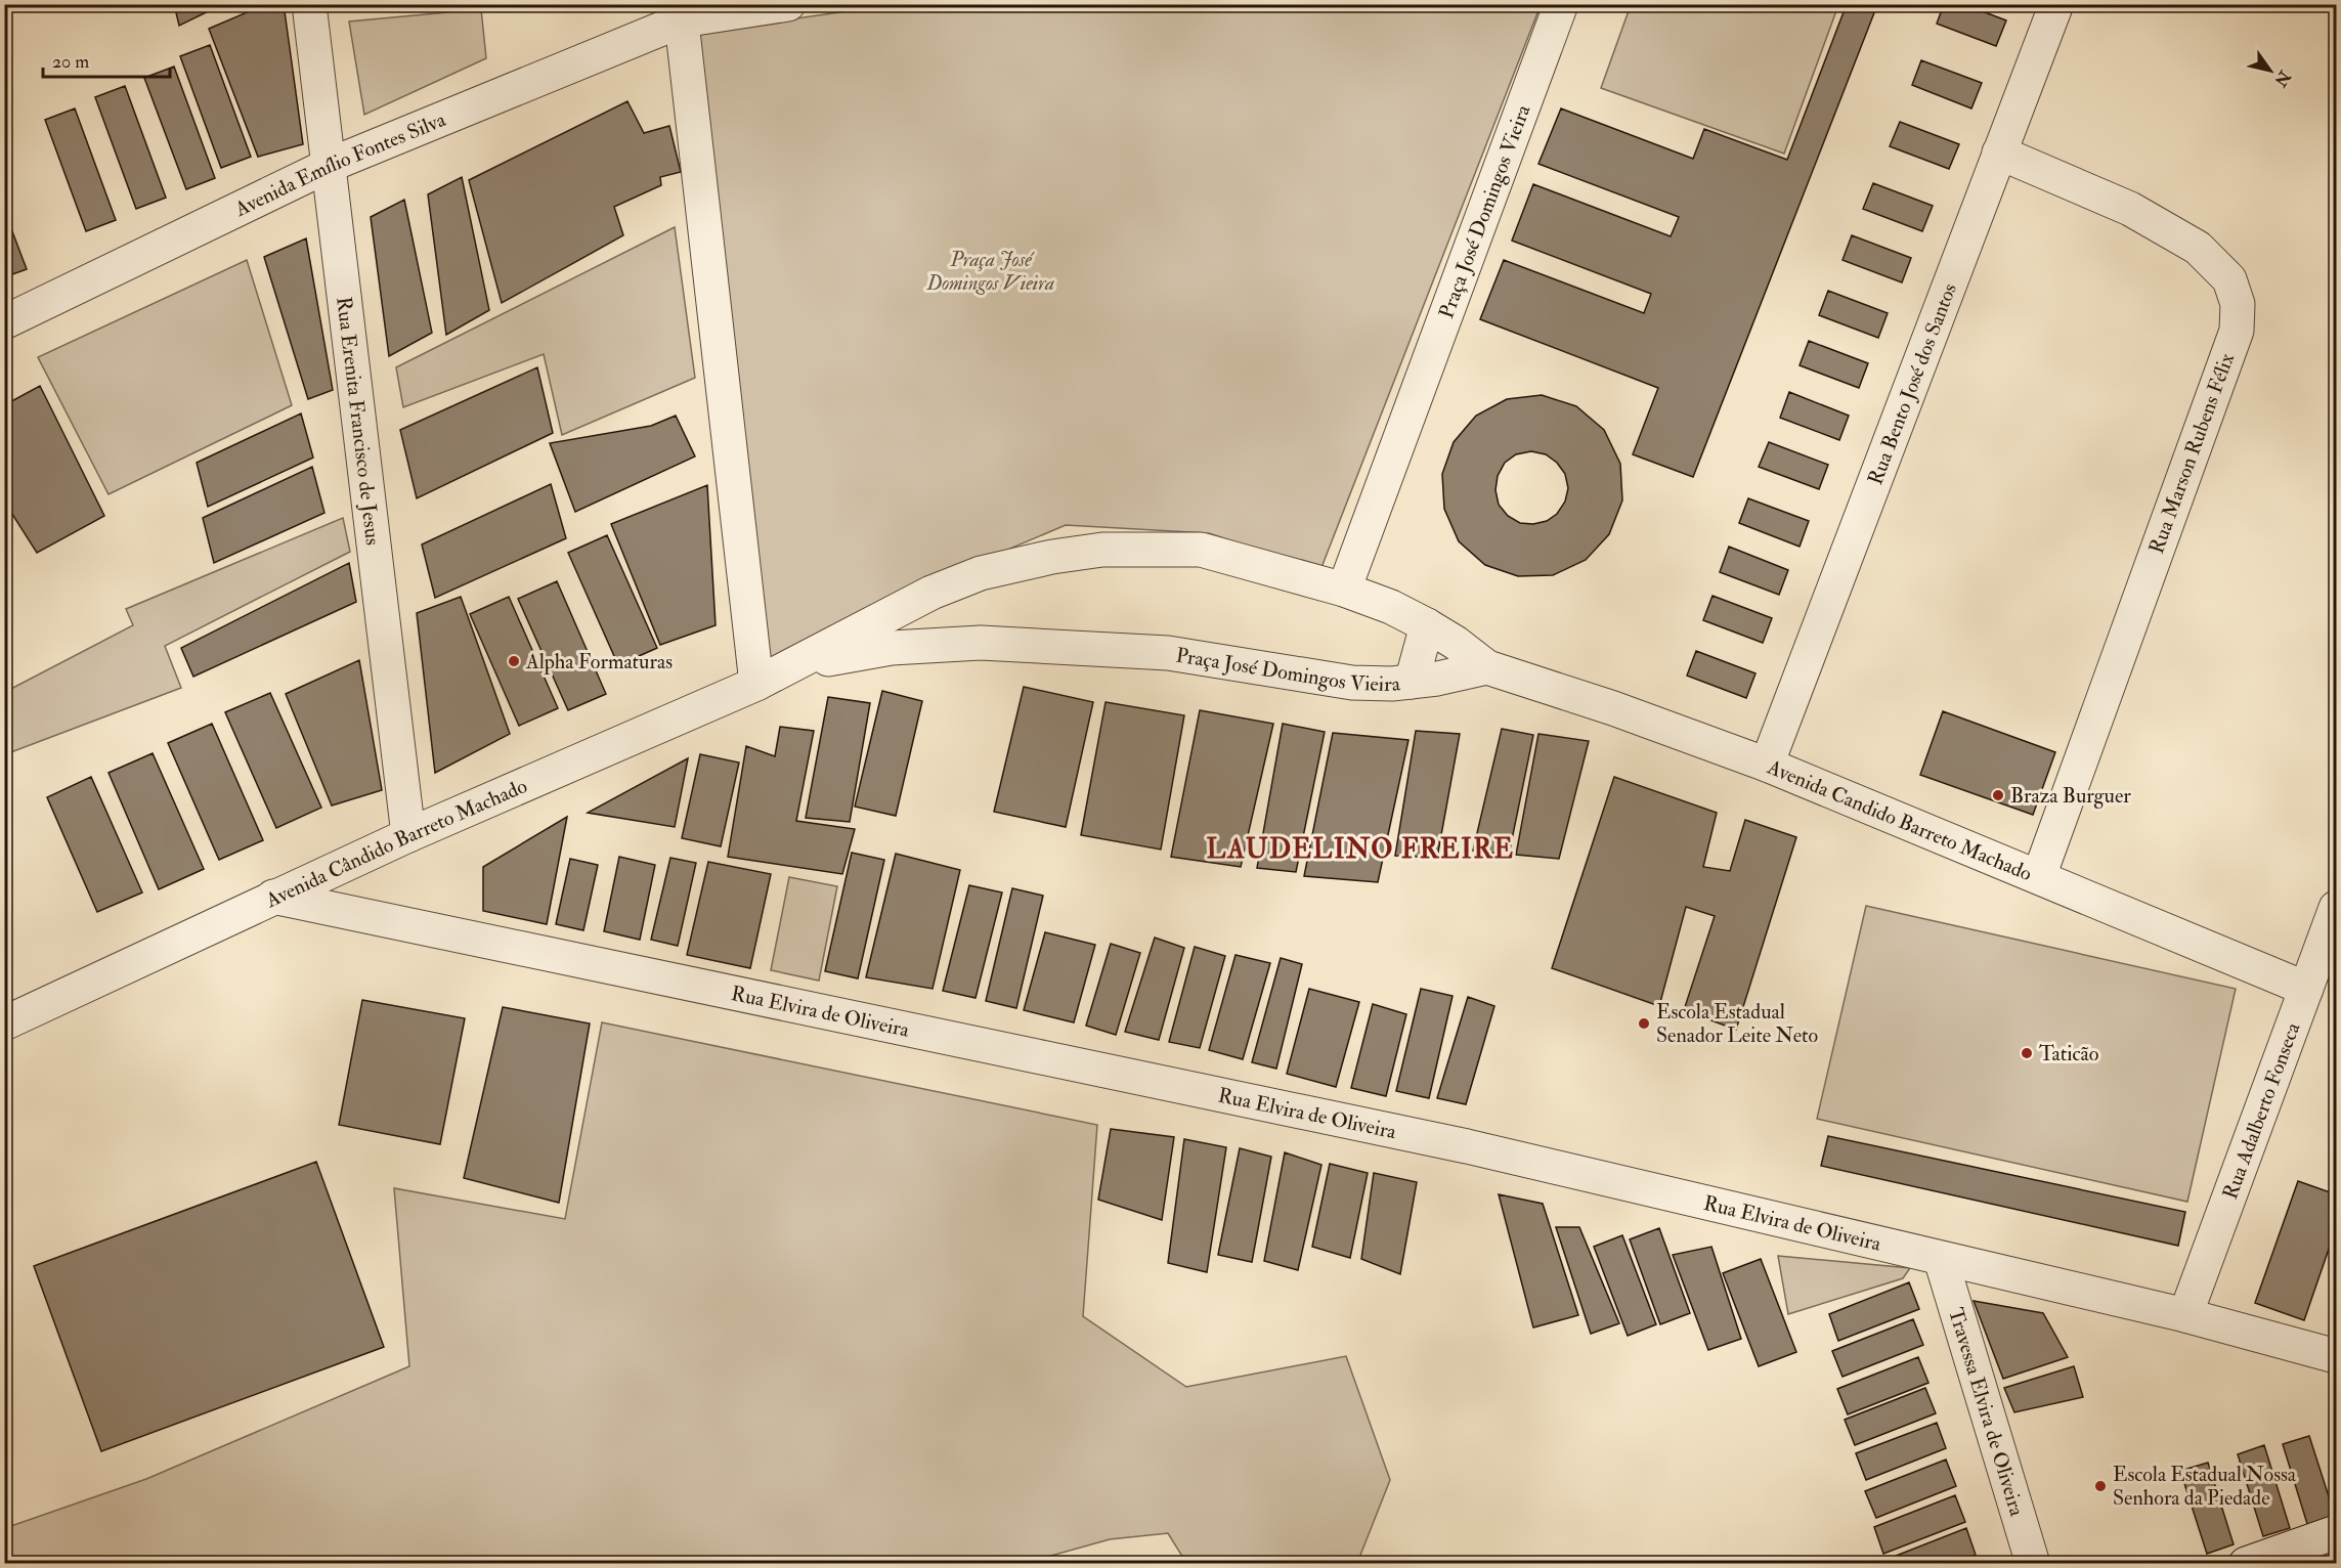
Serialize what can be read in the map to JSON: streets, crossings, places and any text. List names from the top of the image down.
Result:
{
  "streets": {
    "street": [
      "Avenida Emílio Fontes Silva",
      "Praça José Domingos Vieira",
      "Rua Bento José dos Santos",
      "Rua Erenita Francisco de Jesus",
      "Rua Marson Rubens Félix",
      "Avenida Candido Barreto Machado",
      "Avenida Cândido Barreto Machado",
      "Rua Elvira de Oliveira",
      "Rua Adalberto Fonseca",
      "Travessa Elvira de Oliveira"
    ]
  },
  "crossings": [
    ["Avenida Emílio Fontes Silva", "Rua Erenita Francisco de Jesus"],
    ["Praça José Domingos Vieira", "Avenida Candido Barreto Machado"],
    ["Praça José Domingos Vieira", "Avenida Cândido Barreto Machado"],
    ["Rua Bento José dos Santos", "Rua Marson Rubens Félix"],
    ["Rua Bento José dos Santos", "Avenida Candido Barreto Machado"],
    ["Rua Erenita Francisco de Jesus", "Avenida Cândido Barreto Machado"],
    ["Rua Marson Rubens Félix", "Avenida Candido Barreto Machado"],
    ["Avenida Candido Barreto Machado", "Rua Adalberto Fonseca"],
    ["Avenida Cândido Barreto Machado", "Rua Elvira de Oliveira"],
    ["Rua Elvira de Oliveira", "Rua Adalberto Fonseca"],
    ["Rua Elvira de Oliveira", "Travessa Elvira de Oliveira"]
  ],
  "districts": ["LAUDELINO FREIRE"],
  "parks": ["Praça José Domingos Vieira"],
  "places": [
    "Alpha Formaturas",
    "Braza Burguer",
    "Escola Estadual Senador Leite Neto",
    "Taticão",
    "Escola Estadual Nossa Senhora da Piedade"
  ],
  "scale_bar": "20 m",
  "north": "bottom right"
}
